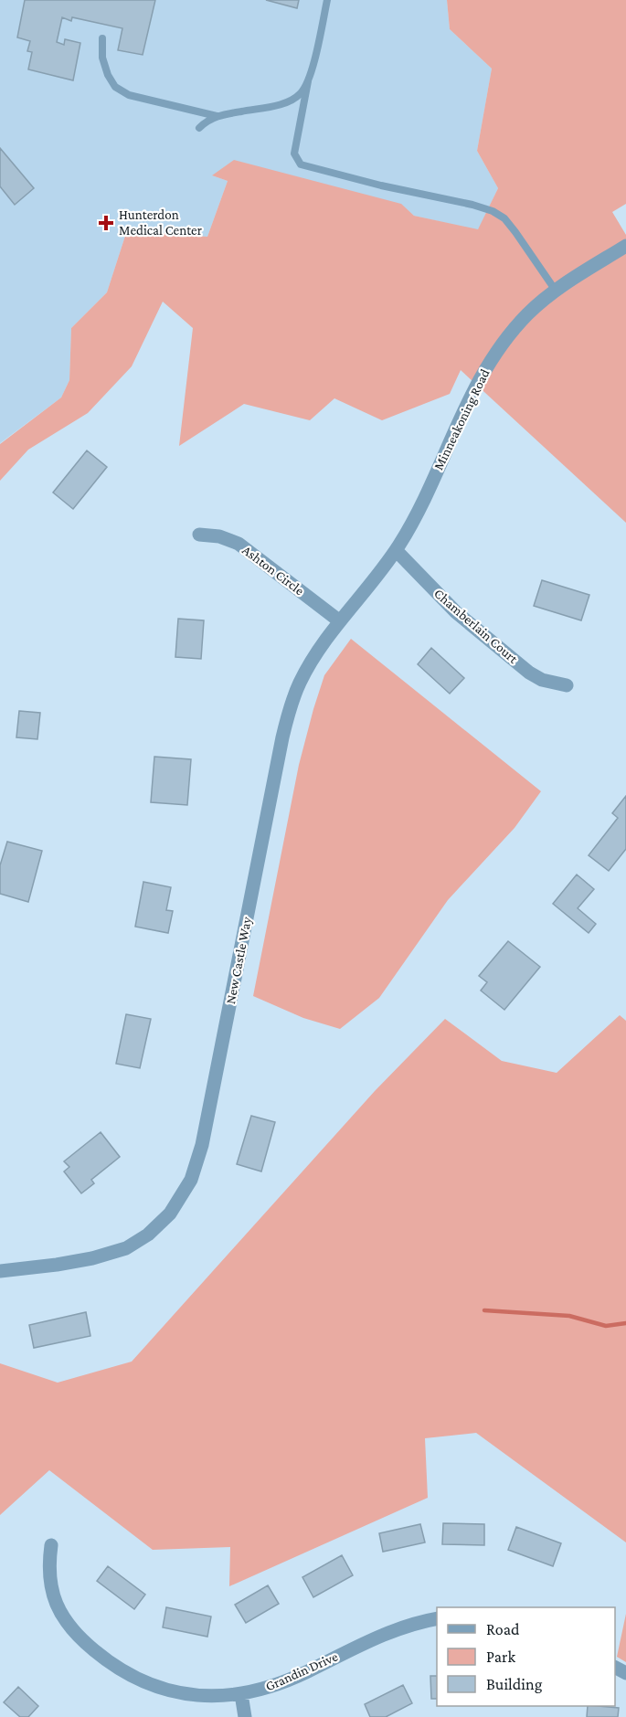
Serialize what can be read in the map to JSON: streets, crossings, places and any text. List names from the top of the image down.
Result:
{
  "streets": {
    "street": [
      "Minneakoning Road",
      "Ashton Circle",
      "Chamberlain Court",
      "New Castle Way",
      "Grandin Drive"
    ]
  },
  "crossings": [
    ["Minneakoning Road", "Chamberlain Court"],
    ["Minneakoning Road", "New Castle Way"],
    ["Ashton Circle", "New Castle Way"],
    ["Chamberlain Court", "New Castle Way"]
  ],
  "places": {
    "health": ["Hunterdon Medical Center"]
  },
  "legend": ["Road", "Park", "Building"]
}
